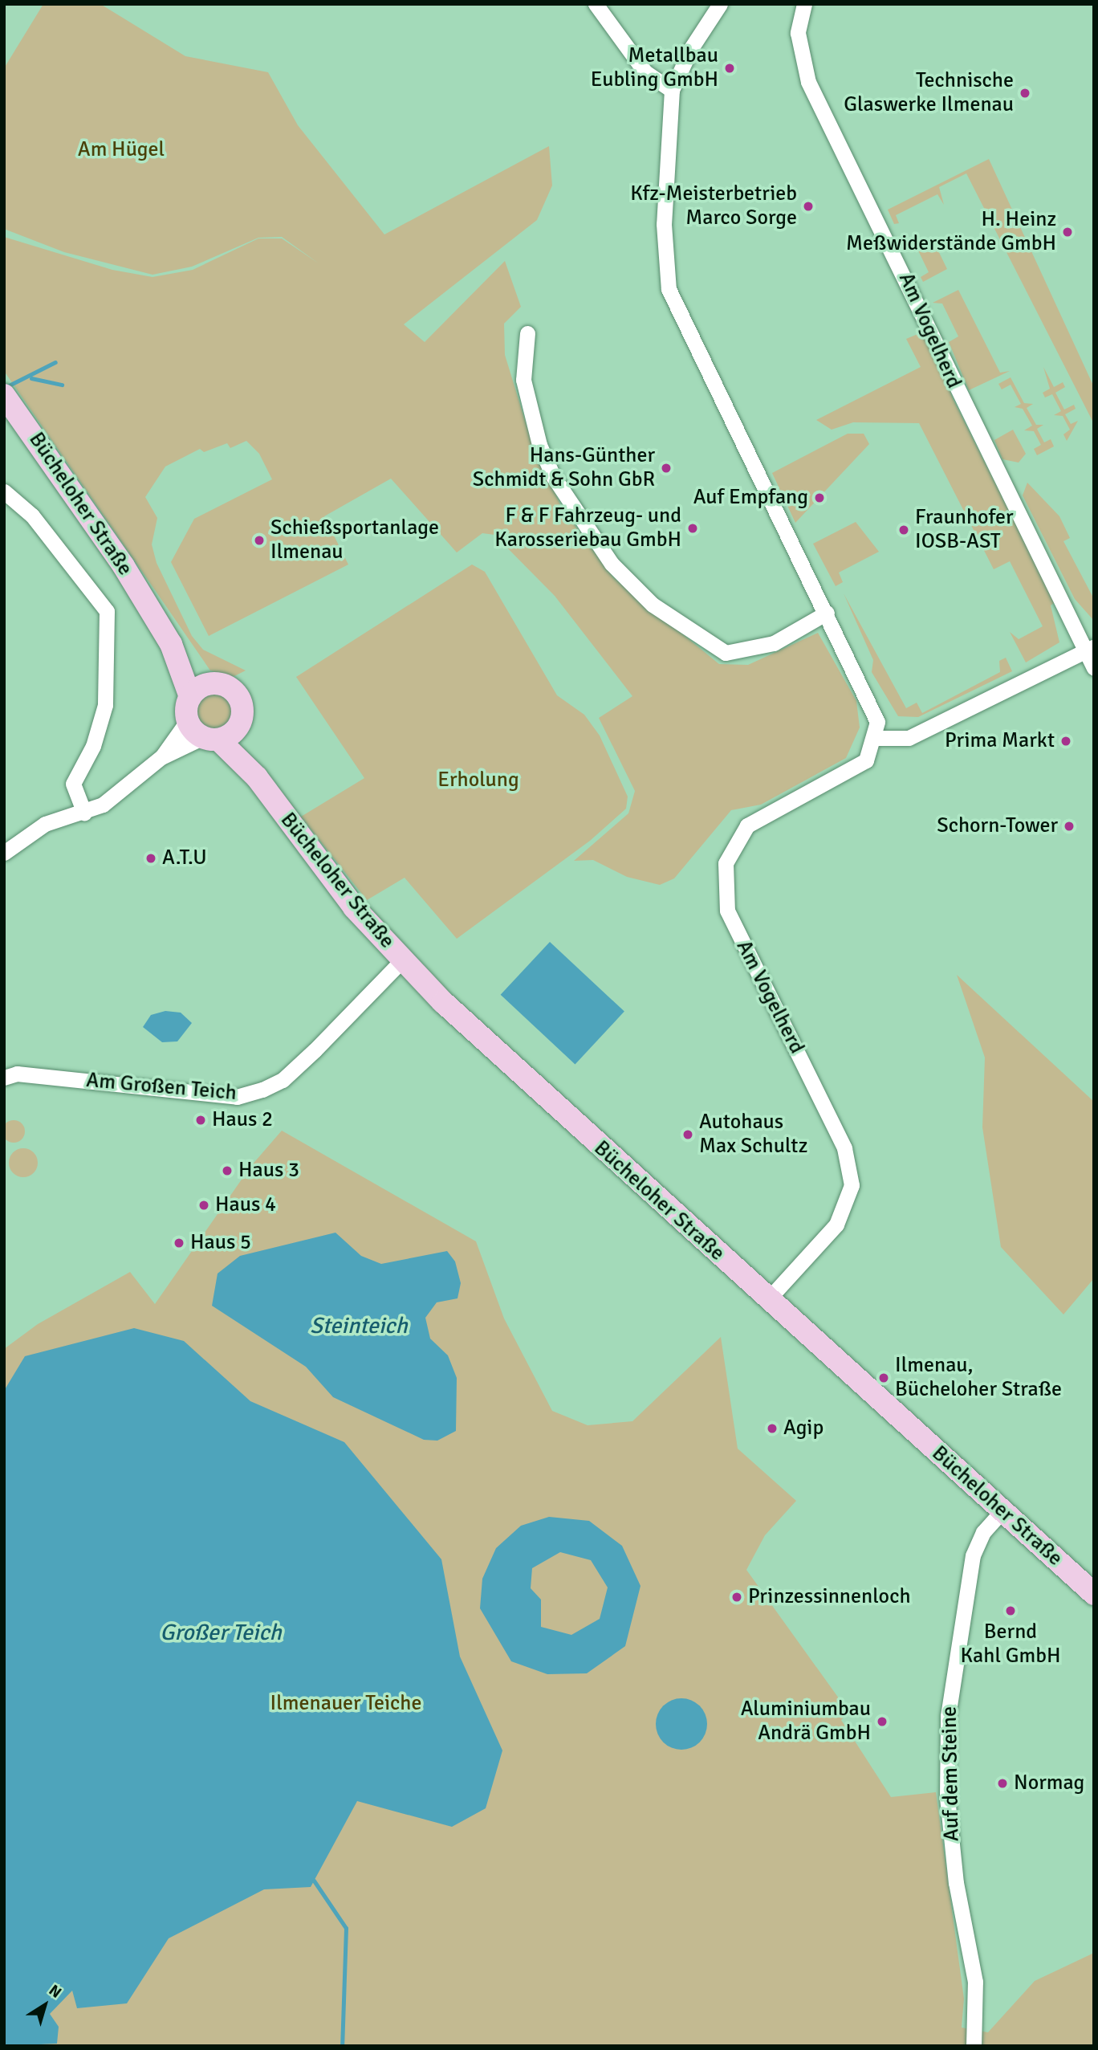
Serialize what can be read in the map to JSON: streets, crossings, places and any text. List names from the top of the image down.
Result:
{
  "streets": {
    "main road": ["Bücheloher Straße"],
    "street": ["Am Vogelherd", "Am Großen Teich", "Auf dem Steine"]
  },
  "crossings": [
    ["Am Vogelherd", "Bücheloher Straße"],
    ["Bücheloher Straße", "Am Großen Teich"],
    ["Bücheloher Straße", "Auf dem Steine"]
  ],
  "water": ["Steinteich", "Großer Teich"],
  "parks": ["Am Hügel", "Erholung", "Ilmenauer Teiche"],
  "places": [
    "Metallbau Eubling GmbH",
    "Technische Glaswerke Ilmenau",
    "Kfz-Meisterbetrieb Marco Sorge",
    "H. Heinz Meßwiderstände GmbH",
    "Hans-Günther Schmidt & Sohn GbR",
    "Auf Empfang",
    "F & F Fahrzeug- und Karosseriebau GmbH",
    "Fraunhofer IOSB-AST",
    "Schießsportanlage Ilmenau",
    "Prima Markt",
    "Schorn-Tower",
    "A.T.U",
    "Haus 2",
    "Autohaus Max Schultz",
    "Haus 3",
    "Haus 4",
    "Haus 5",
    "Ilmenau, Bücheloher Straße",
    "Agip",
    "Prinzessinnenloch",
    "Bernd Kahl GmbH",
    "Aluminiumbau Andrä GmbH",
    "Normag"
  ],
  "north": "top right"
}
